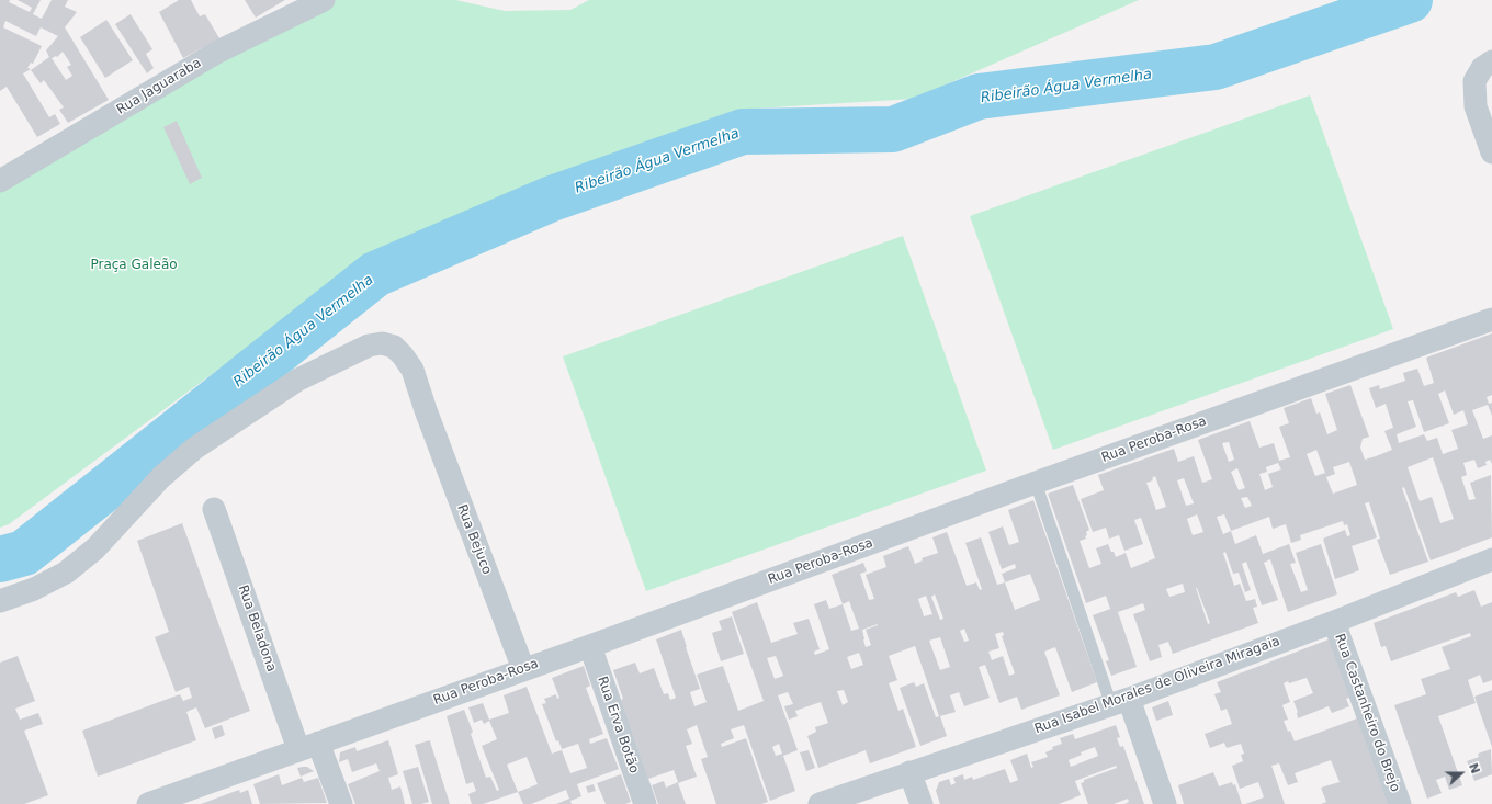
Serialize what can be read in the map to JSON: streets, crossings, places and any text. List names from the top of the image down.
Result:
{
  "streets": {
    "street": [
      "Rua Jaguaraba",
      "Rua Peroba-Rosa",
      "Rua Bejuco",
      "Rua Beladona",
      "Rua Isabel Morales de Oliveira Miragaia",
      "Rua Castanheiro do Brejo",
      "Rua Erva Botão"
    ]
  },
  "crossings": [
    ["Rua Peroba-Rosa", "Rua Bejuco"],
    ["Rua Peroba-Rosa", "Rua Beladona"],
    ["Rua Peroba-Rosa", "Rua Erva Botão"],
    ["Rua Isabel Morales de Oliveira Miragaia", "Rua Castanheiro do Brejo"]
  ],
  "water": ["Ribeirão Água Vermelha"],
  "parks": ["Praça Galeão"],
  "north": "right"
}
